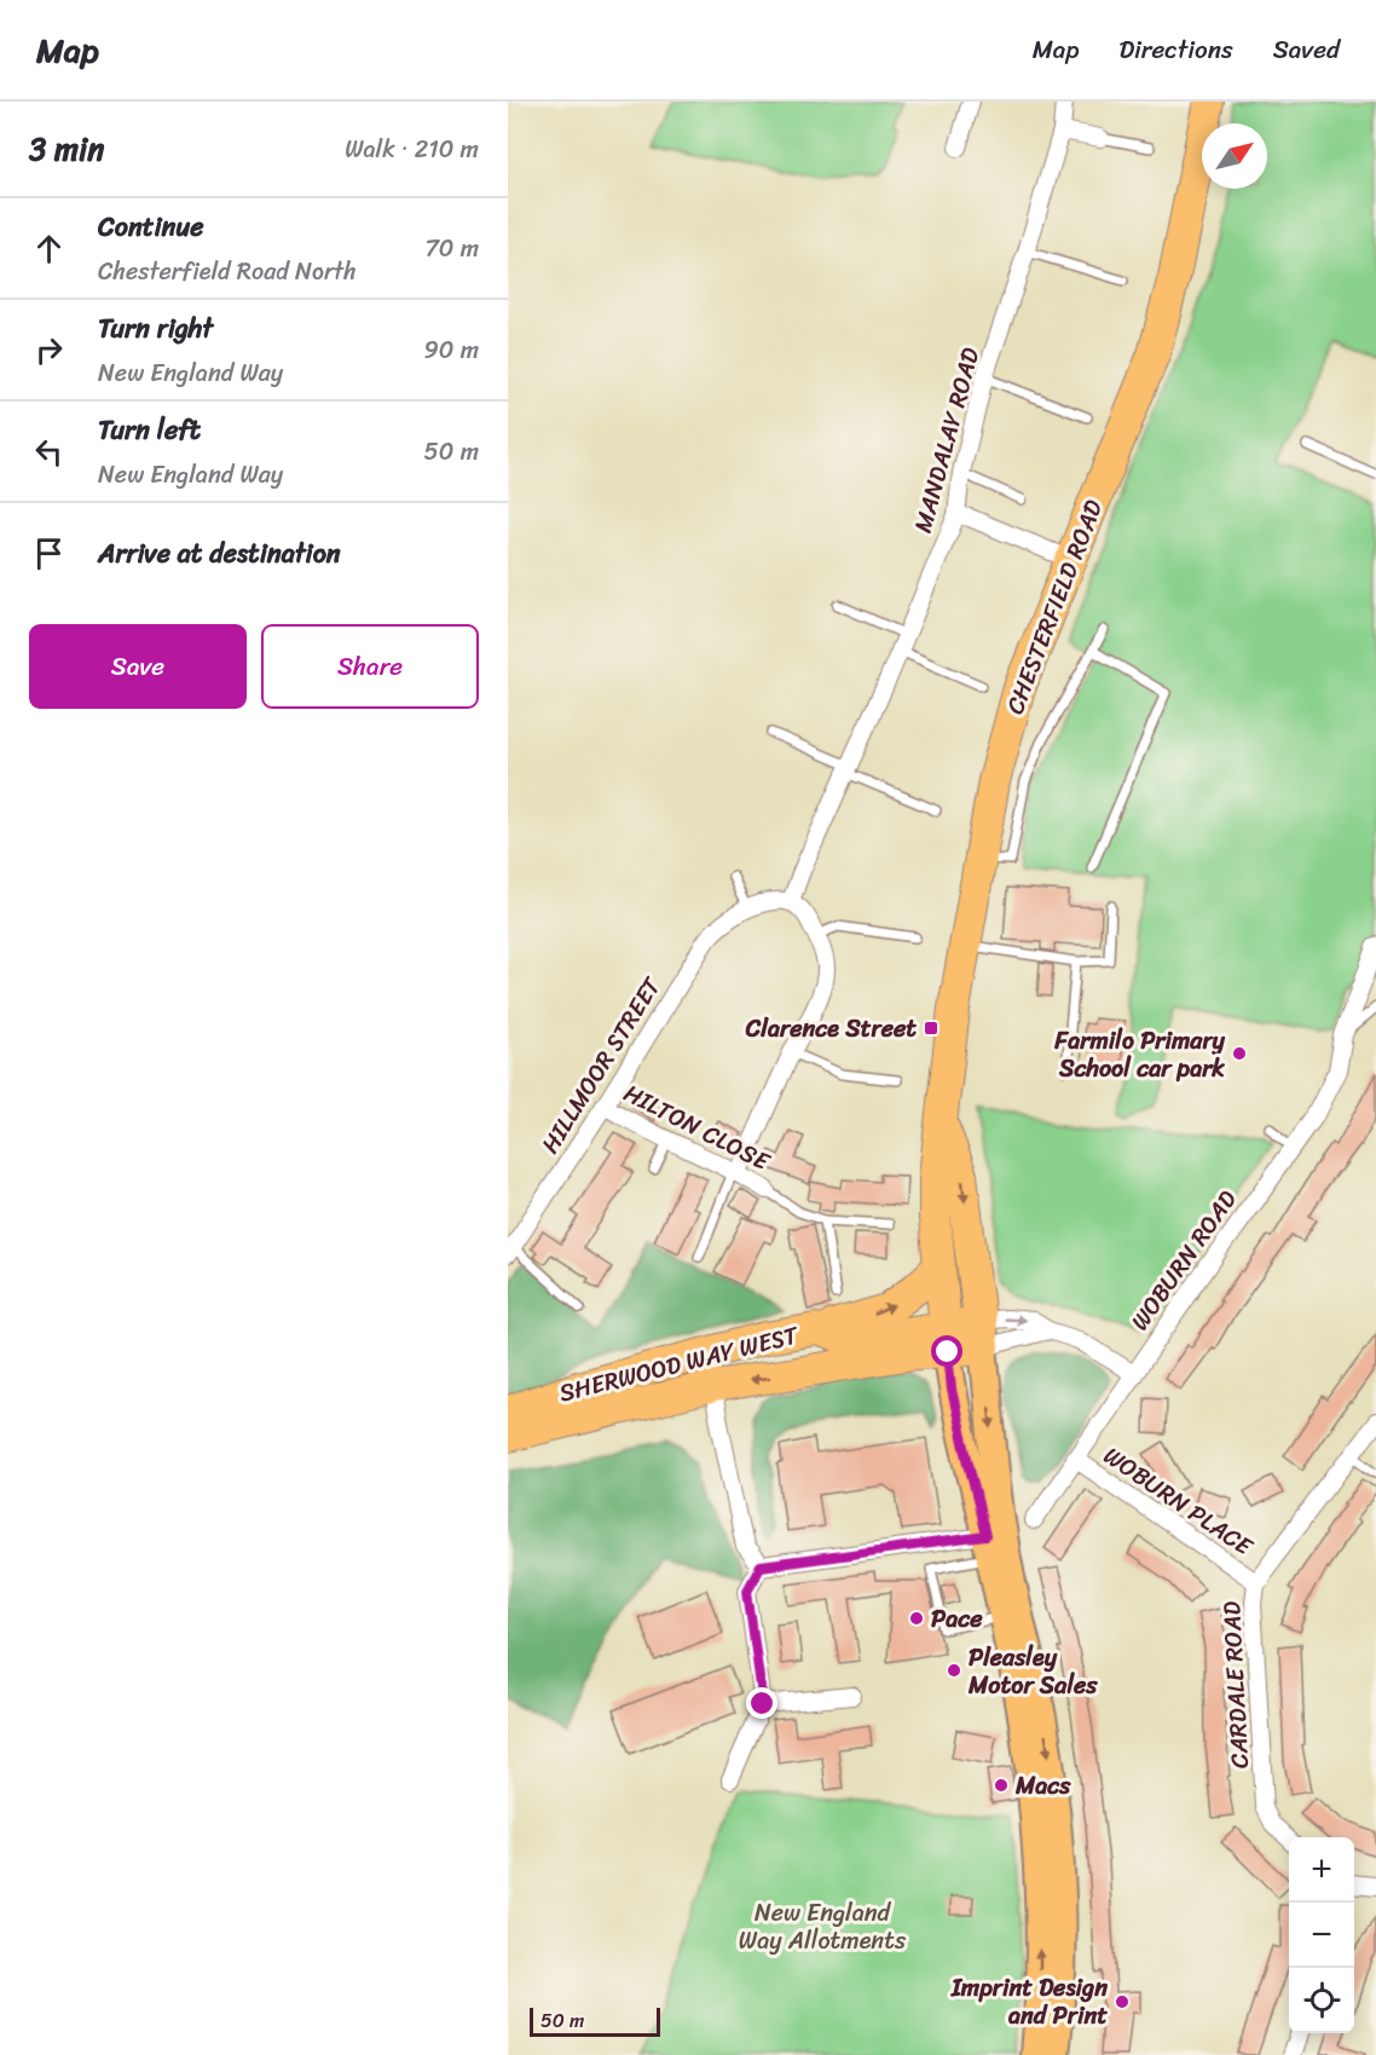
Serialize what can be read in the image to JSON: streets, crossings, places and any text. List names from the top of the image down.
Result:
{
  "streets": {
    "highway": ["CHESTERFIELD ROAD", "SHERWOOD WAY WEST"],
    "street": [
      "MANDALAY ROAD",
      "HILLMOOR STREET",
      "HILTON CLOSE",
      "WOBURN ROAD",
      "WOBURN PLACE",
      "CARDALE ROAD"
    ]
  },
  "crossings": [
    ["MANDALAY ROAD", "HILLMOOR STREET"],
    ["CHESTERFIELD ROAD", "SHERWOOD WAY WEST"],
    ["HILLMOOR STREET", "HILTON CLOSE"],
    ["WOBURN ROAD", "WOBURN PLACE"],
    ["WOBURN PLACE", "CARDALE ROAD"]
  ],
  "parks": ["New England Way Allotments"],
  "places": {
    "transit": ["Clarence Street"],
    "other": [
      "Farmilo Primary School car park",
      "Pace",
      "Pleasley Motor Sales",
      "Macs",
      "Imprint Design and Print"
    ]
  },
  "scale_bar": "50 m",
  "north": "top right",
  "page": {
    "header": "Map",
    "nav": ["Map", "Directions", "Saved"],
    "heading": ["3 min", "Walk · 210 m"],
    "list": [
      ["Continue", "Chesterfield Road North", "70 m"],
      ["Turn right", "New England Way", "90 m"],
      ["Turn left", "New England Way", "50 m"],
      "Arrive at destination"
    ],
    "buttons": ["Save", "Share"],
    "map_buttons": ["+", "−"],
    "scale": "50 m"
  }
}
